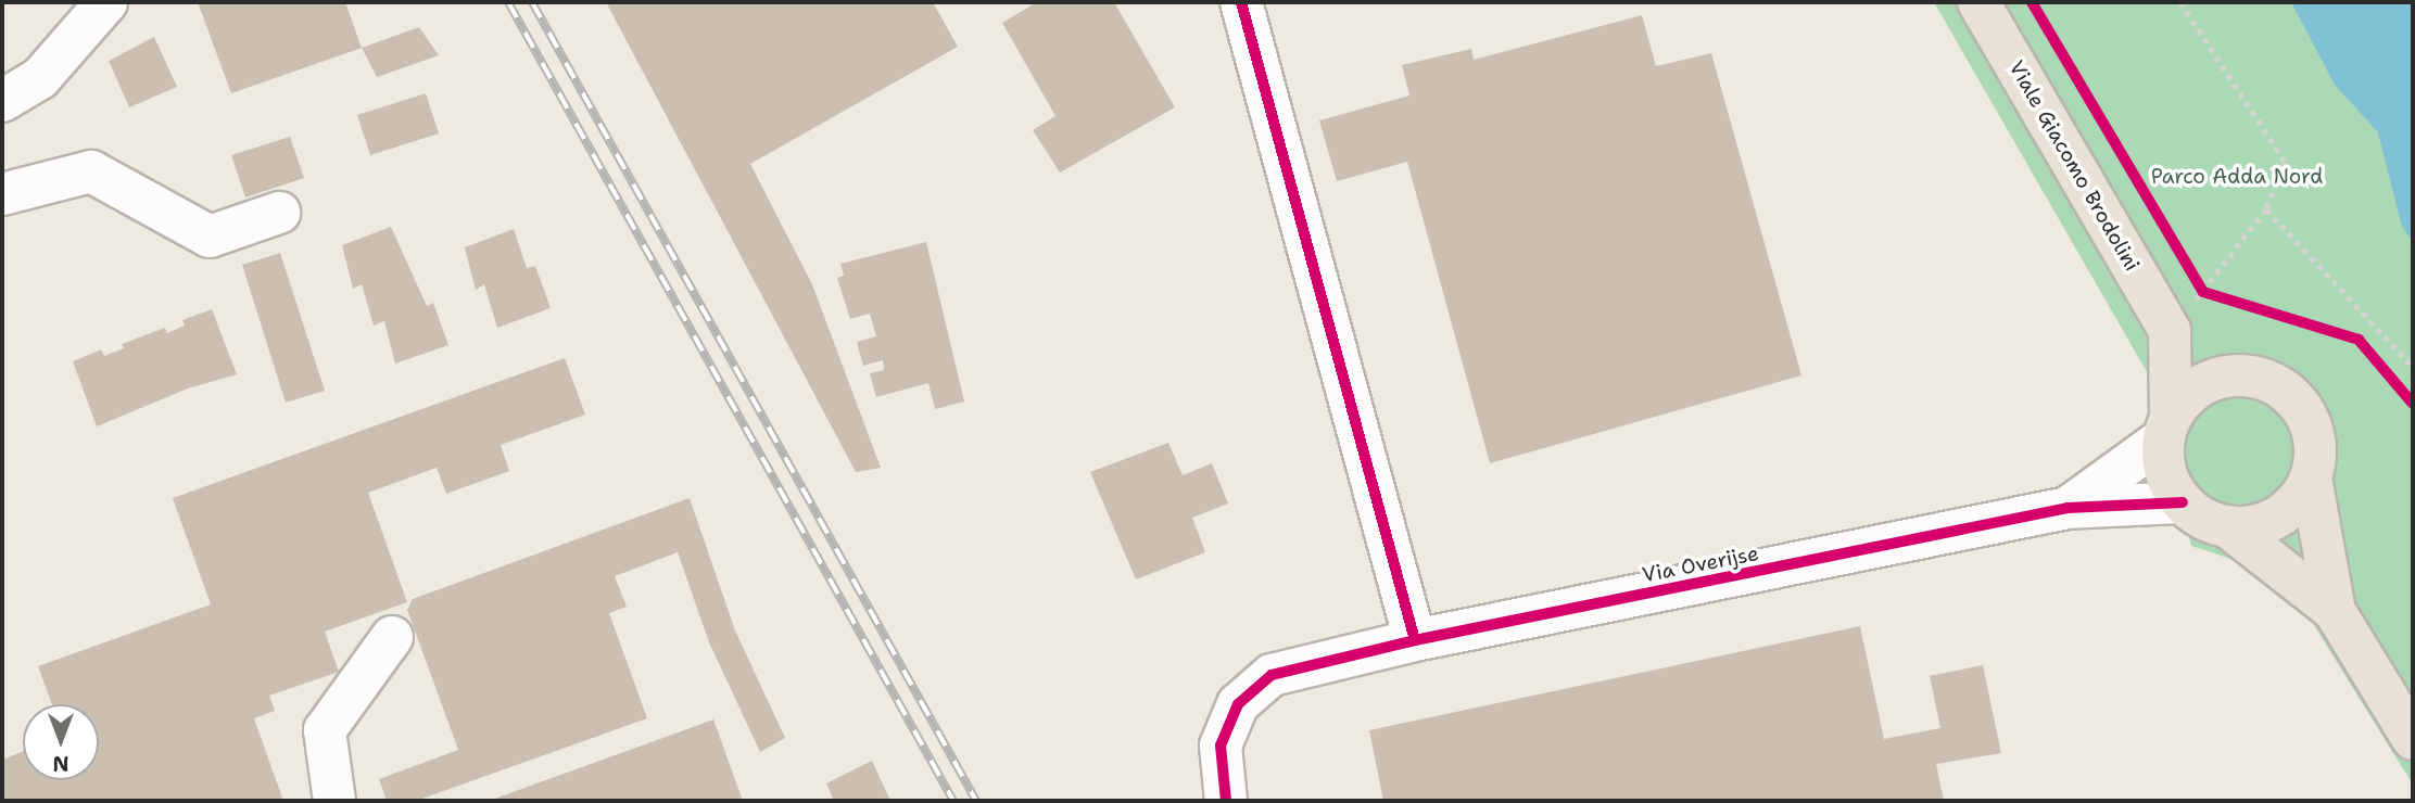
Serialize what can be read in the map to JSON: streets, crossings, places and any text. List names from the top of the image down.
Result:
{
  "streets": {
    "main road": ["Viale Giacomo Brodolini"],
    "street": ["Via Overijse"]
  },
  "crossings": [
    ["Viale Giacomo Brodolini", "Via Overijse"]
  ],
  "parks": ["Parco Adda Nord"],
  "north": "bottom"
}
